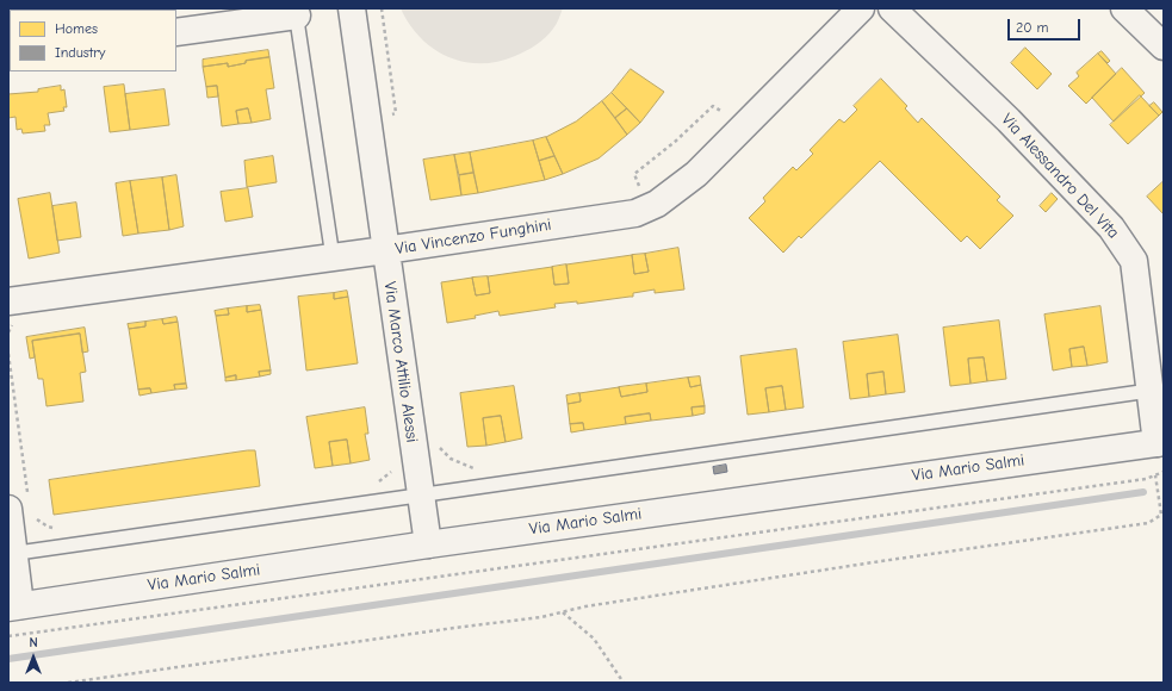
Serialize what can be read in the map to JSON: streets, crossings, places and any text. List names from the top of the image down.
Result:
{
  "streets": {
    "street": [
      "Via Alessandro Del Vita",
      "Via Vincenzo Funghini",
      "Via Marco Attilio Alessi",
      "Via Mario Salmi"
    ]
  },
  "crossings": [
    ["Via Alessandro Del Vita", "Via Mario Salmi"],
    ["Via Vincenzo Funghini", "Via Marco Attilio Alessi"],
    ["Via Marco Attilio Alessi", "Via Mario Salmi"]
  ],
  "legend": ["Homes", "Industry"],
  "scale_bar": "20 m",
  "north": "top"
}
